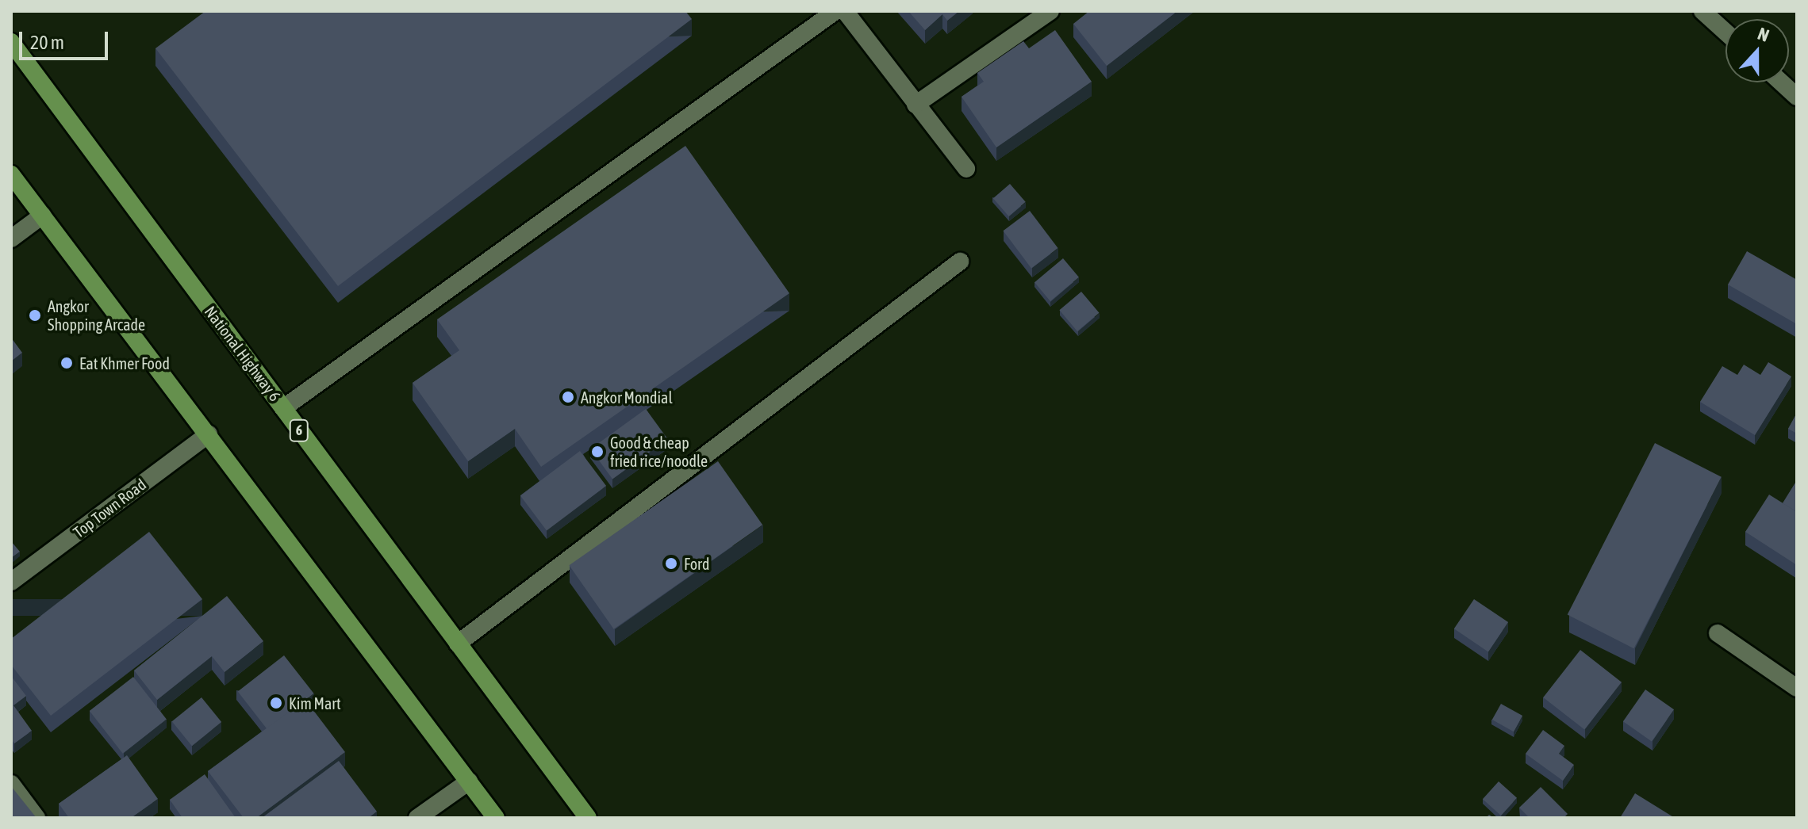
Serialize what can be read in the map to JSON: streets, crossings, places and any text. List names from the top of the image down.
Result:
{
  "streets": {
    "main road": ["National Highway 6", "6"],
    "street": ["Top Town Road"]
  },
  "places": [
    "Angkor Shopping Arcade",
    "Eat Khmer Food",
    "Angkor Mondial",
    "Good & cheap fried rice/noodle",
    "Ford",
    "Kim Mart"
  ],
  "scale_bar": "20 m",
  "north": "top"
}
